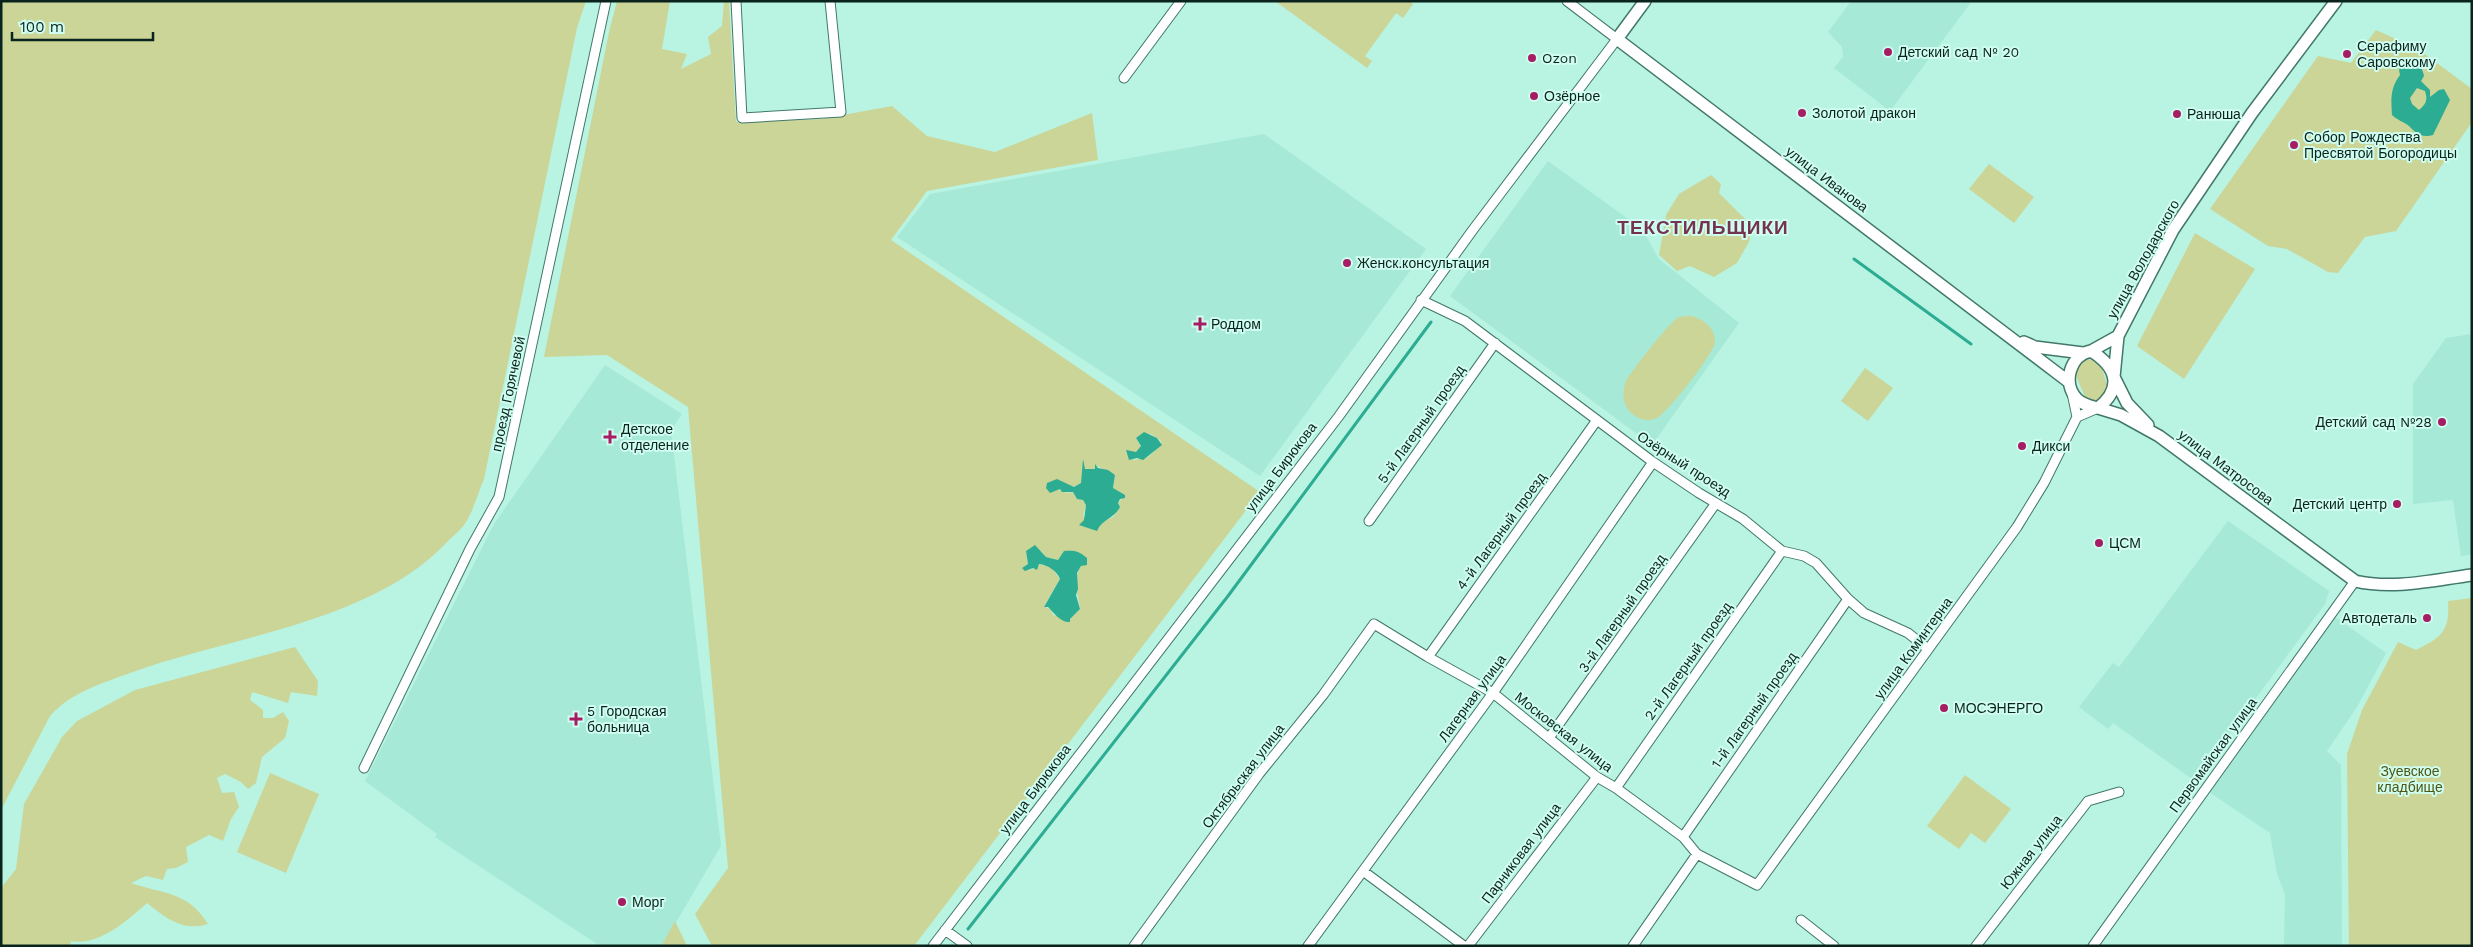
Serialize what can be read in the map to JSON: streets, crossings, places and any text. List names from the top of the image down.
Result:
{
  "streets": {
    "street": [
      "улица Иванова",
      "улица Володарского",
      "проезд Горячевой",
      "5-й Лагерный проезд",
      "Озёрный проезд",
      "улица Бирюкова",
      "улица Матросова",
      "4-й Лагерный проезд",
      "3-й Лагерный проезд",
      "улица Коминтерна",
      "2-й Лагерный проезд",
      "Лагерная улица",
      "1-й Лагерный проезд",
      "Московская улица",
      "Первомайская улица",
      "Октябрьская улица",
      "Южная улица",
      "Парниковая улица"
    ]
  },
  "crossings": [
    ["улица Иванова", "улица Володарского"],
    ["улица Иванова", "улица Бирюкова"],
    ["улица Иванова", "улица Матросова"],
    ["улица Володарского", "улица Матросова"],
    ["5-й Лагерный проезд", "Озёрный проезд"],
    ["Озёрный проезд", "улица Бирюкова"],
    ["Озёрный проезд", "4-й Лагерный проезд"],
    ["Озёрный проезд", "3-й Лагерный проезд"],
    ["Озёрный проезд", "улица Коминтерна"],
    ["Озёрный проезд", "2-й Лагерный проезд"],
    ["Озёрный проезд", "Лагерная улица"],
    ["Озёрный проезд", "1-й Лагерный проезд"],
    ["улица Матросова", "Первомайская улица"],
    ["4-й Лагерный проезд", "Московская улица"],
    ["3-й Лагерный проезд", "Московская улица"],
    ["улица Коминтерна", "Московская улица"],
    ["2-й Лагерный проезд", "Московская улица"],
    ["Лагерная улица", "Московская улица"],
    ["1-й Лагерный проезд", "Московская улица"],
    ["Московская улица", "Октябрьская улица"],
    ["Московская улица", "Парниковая улица"]
  ],
  "districts": ["ТЕКСТИЛЬЩИКИ"],
  "parks": ["Зуевское кладбище"],
  "places": {
    "other": [
      "Детский сад № 20",
      "Серафиму Саровскому",
      "Ozon",
      "Озёрное",
      "Золотой дракон",
      "Ранюша",
      "Собор Рождества Пресвятой Богородицы",
      "Женск.консультация",
      "Детский сад №28",
      "Дикси",
      "Детский центр",
      "ЦСМ",
      "Автодеталь",
      "МОСЭНЕРГО",
      "Морг"
    ],
    "health": ["Роддом", "Детское отделение", "5 Городская больница"]
  },
  "scale_bar": "100 m"
}
